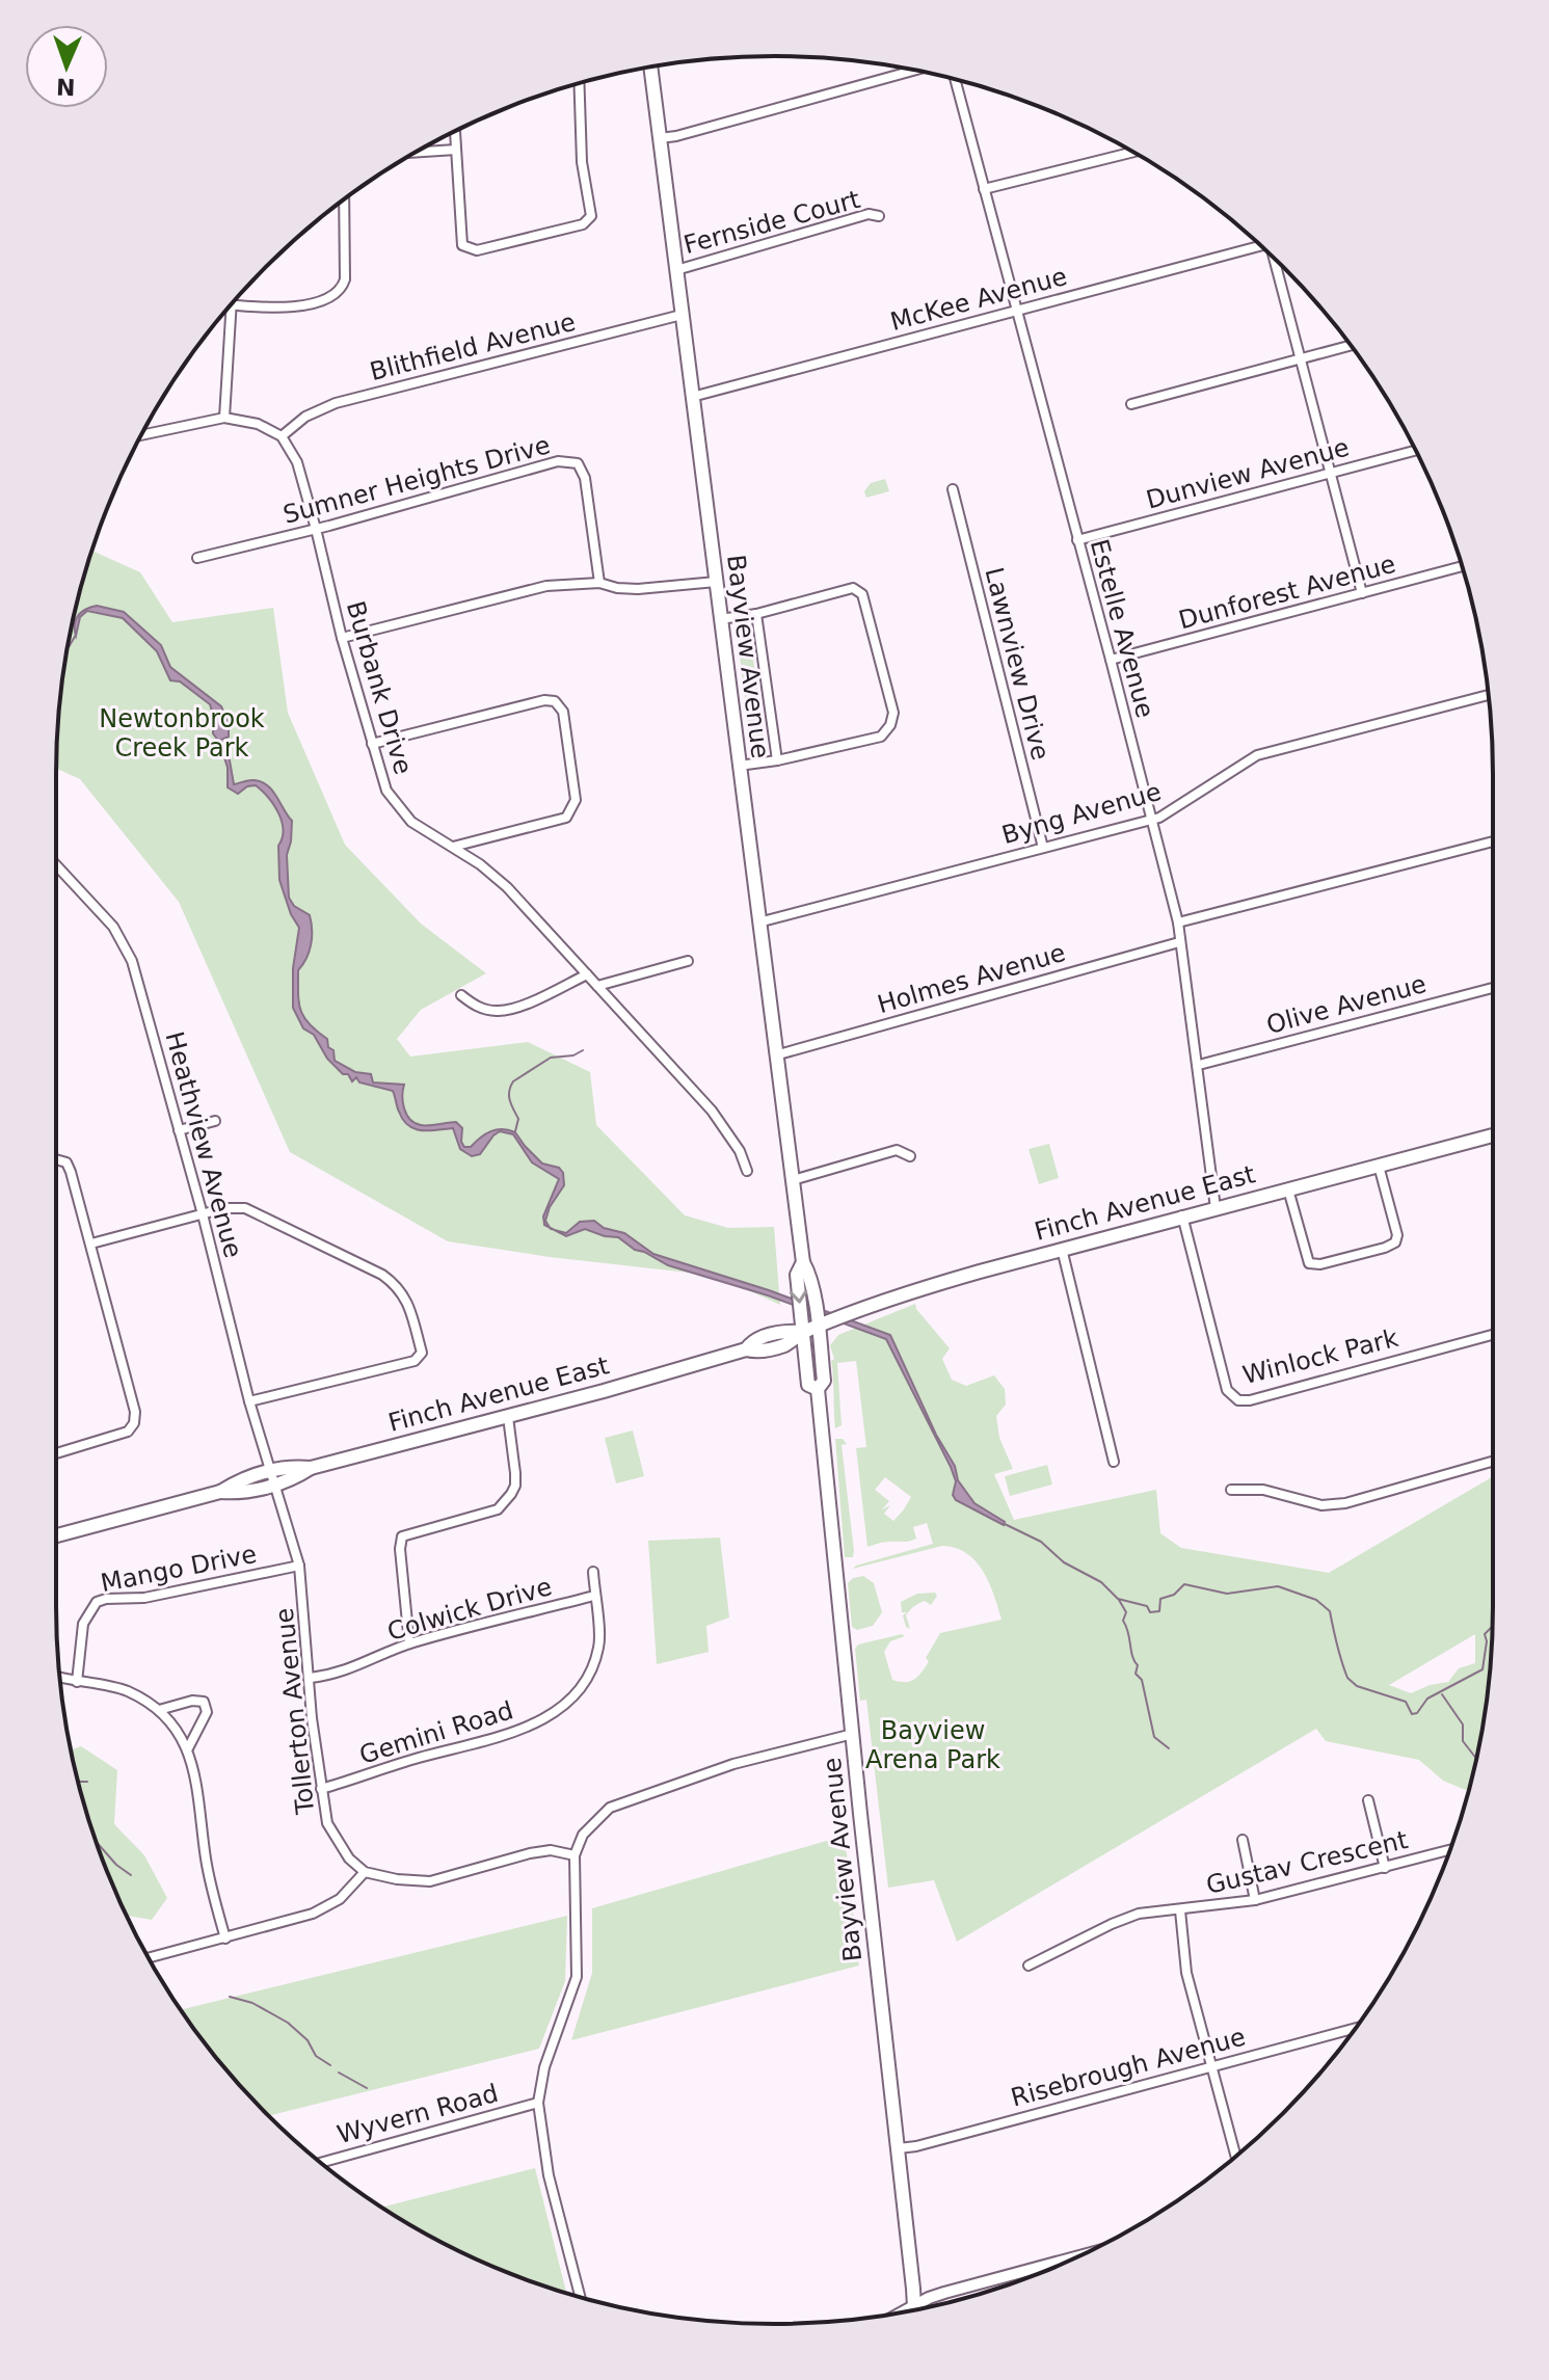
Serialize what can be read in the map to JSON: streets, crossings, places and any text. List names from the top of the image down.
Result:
{
  "streets": {
    "main road": ["Bayview Avenue", "Finch Avenue East"],
    "street": [
      "Fernside Court",
      "McKee Avenue",
      "Blithfield Avenue",
      "Dunview Avenue",
      "Sumner Heights Drive",
      "Dunforest Avenue",
      "Estelle Avenue",
      "Lawnview Drive",
      "Burbank Drive",
      "Byng Avenue",
      "Holmes Avenue",
      "Olive Avenue",
      "Heathview Avenue",
      "Winlock Park",
      "Mango Drive",
      "Colwick Drive",
      "Tollerton Avenue",
      "Gemini Road",
      "Gustav Crescent",
      "Risebrough Avenue",
      "Wyvern Road"
    ]
  },
  "crossings": [
    ["Fernside Court", "Bayview Avenue"],
    ["McKee Avenue", "Estelle Avenue"],
    ["McKee Avenue", "Bayview Avenue"],
    ["Blithfield Avenue", "Bayview Avenue"],
    ["Blithfield Avenue", "Burbank Drive"],
    ["Dunview Avenue", "Estelle Avenue"],
    ["Sumner Heights Drive", "Burbank Drive"],
    ["Dunforest Avenue", "Estelle Avenue"],
    ["Estelle Avenue", "Byng Avenue"],
    ["Estelle Avenue", "Holmes Avenue"],
    ["Estelle Avenue", "Olive Avenue"],
    ["Estelle Avenue", "Finch Avenue East"],
    ["Bayview Avenue", "Byng Avenue"],
    ["Bayview Avenue", "Holmes Avenue"],
    ["Bayview Avenue", "Finch Avenue East"],
    ["Bayview Avenue", "Risebrough Avenue"],
    ["Lawnview Drive", "Byng Avenue"],
    ["Heathview Avenue", "Finch Avenue East"],
    ["Heathview Avenue", "Tollerton Avenue"],
    ["Finch Avenue East", "Winlock Park"],
    ["Finch Avenue East", "Tollerton Avenue"],
    ["Mango Drive", "Tollerton Avenue"],
    ["Colwick Drive", "Tollerton Avenue"],
    ["Colwick Drive", "Gemini Road"],
    ["Tollerton Avenue", "Gemini Road"]
  ],
  "parks": ["Newtonbrook Creek Park", "Bayview Arena Park"],
  "north": "bottom"
}
